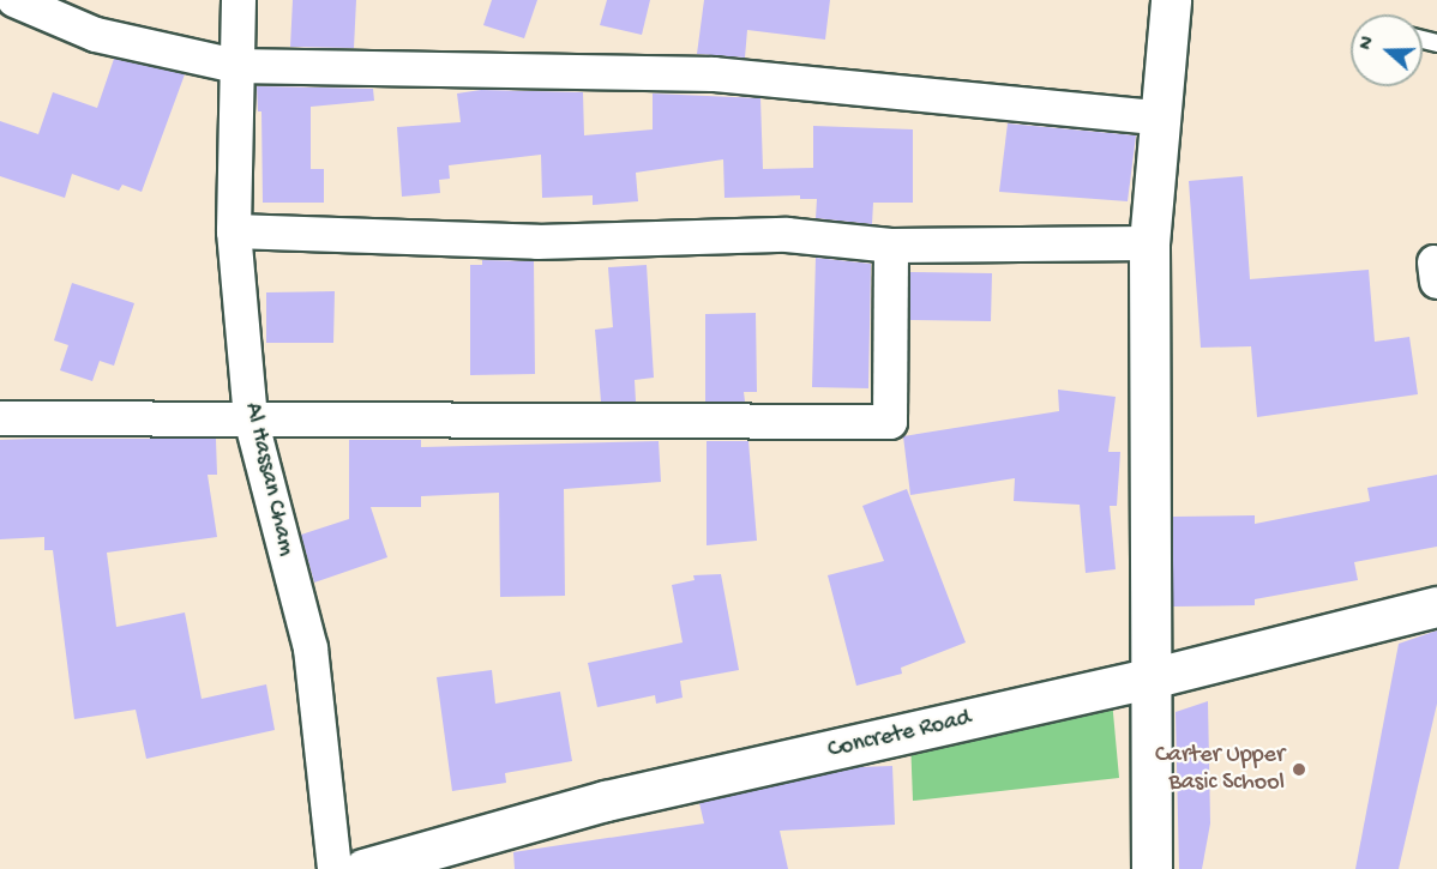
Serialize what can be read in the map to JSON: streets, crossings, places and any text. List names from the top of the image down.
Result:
{
  "streets": {
    "street": ["Al Hassan Cham", "Concrete Road"]
  },
  "places": ["Carter Upper Basic School"],
  "north": "left"
}
